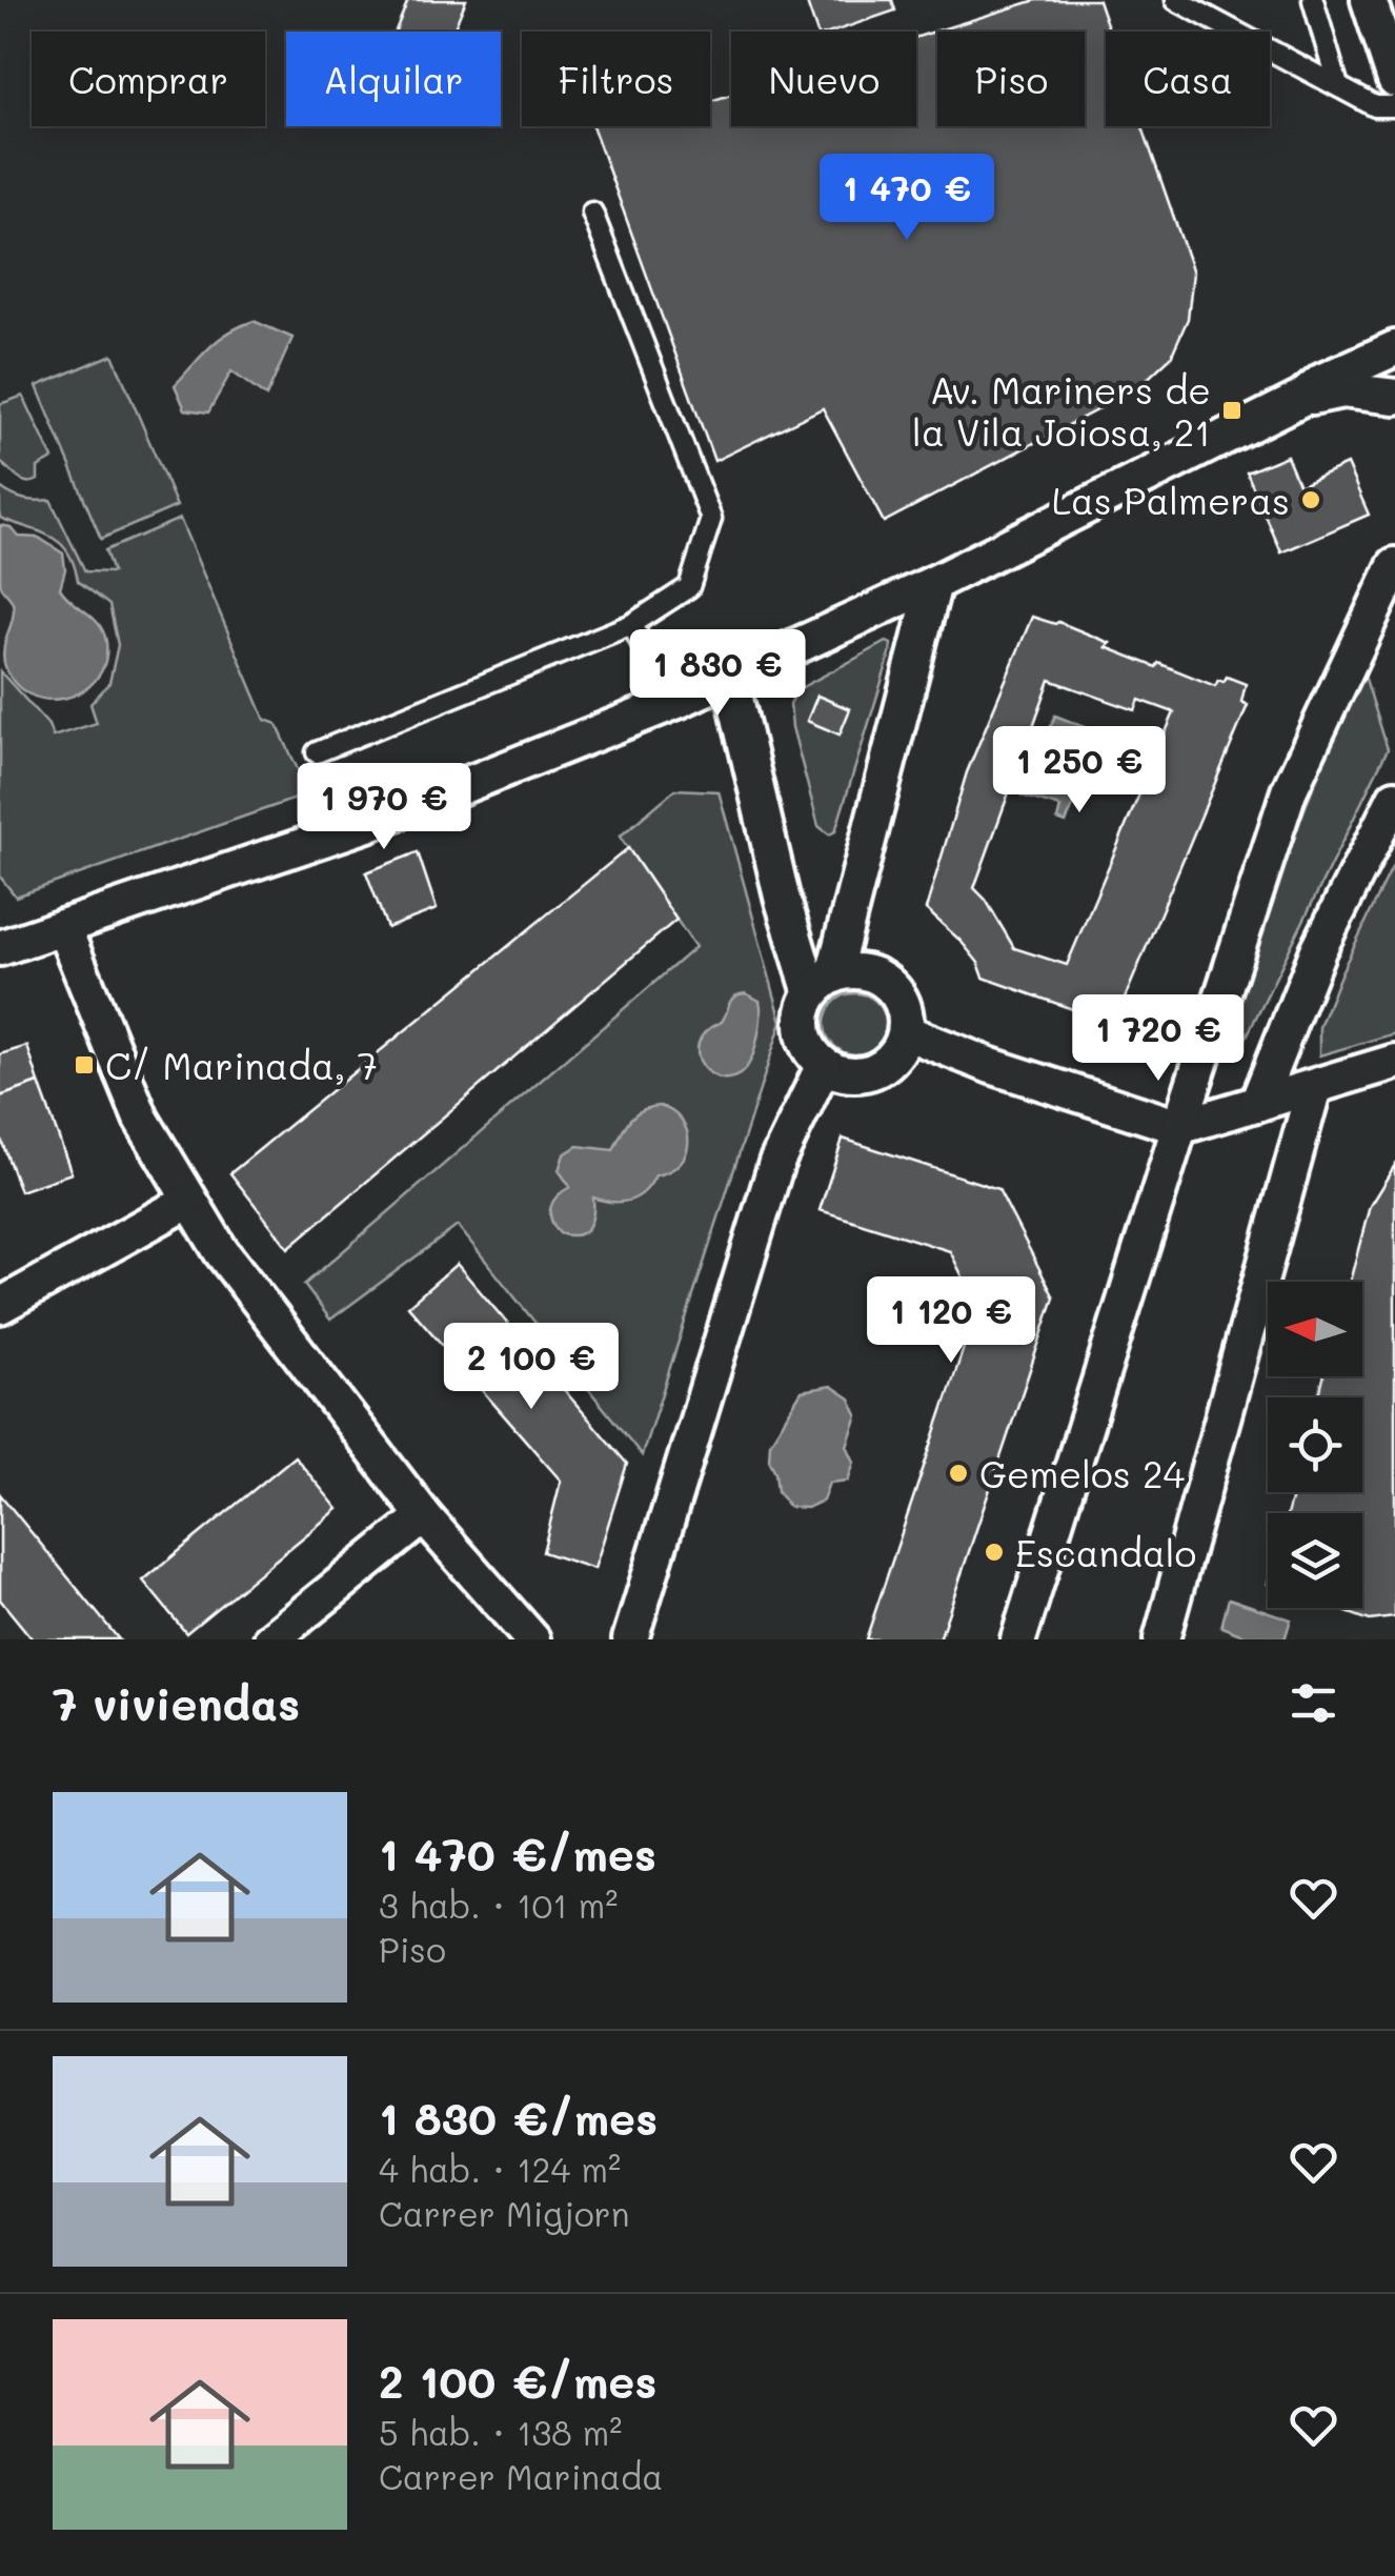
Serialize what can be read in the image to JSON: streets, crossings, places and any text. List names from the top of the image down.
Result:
{
  "places": {
    "transit": ["Av. Mariners de la Vila Joiosa, 21", "C/ Marinada, 7"],
    "other": ["Las Palmeras", "Gemelos 24", "Escandalo"]
  },
  "north": "left",
  "page": {
    "chip": [
      "Comprar",
      "Alquilar",
      "Filtros",
      "Nuevo",
      "Piso",
      "Casa"
    ],
    "price": [
      "1 470 €",
      "1 830 €",
      "1 250 €",
      "1 970 €",
      "1 720 €",
      "1 120 €",
      "2 100 €"
    ],
    "heading": "7 viviendas",
    "list": [
      {
        "name": "1 470 €/mes",
        "note": "3 hab. · 101 m² · Piso"
      },
      {
        "name": "1 830 €/mes",
        "note": "4 hab. · 124 m² · Carrer Migjorn"
      },
      {
        "name": "2 100 €/mes",
        "note": "5 hab. · 138 m² · Carrer Marinada"
      }
    ]
  }
}
